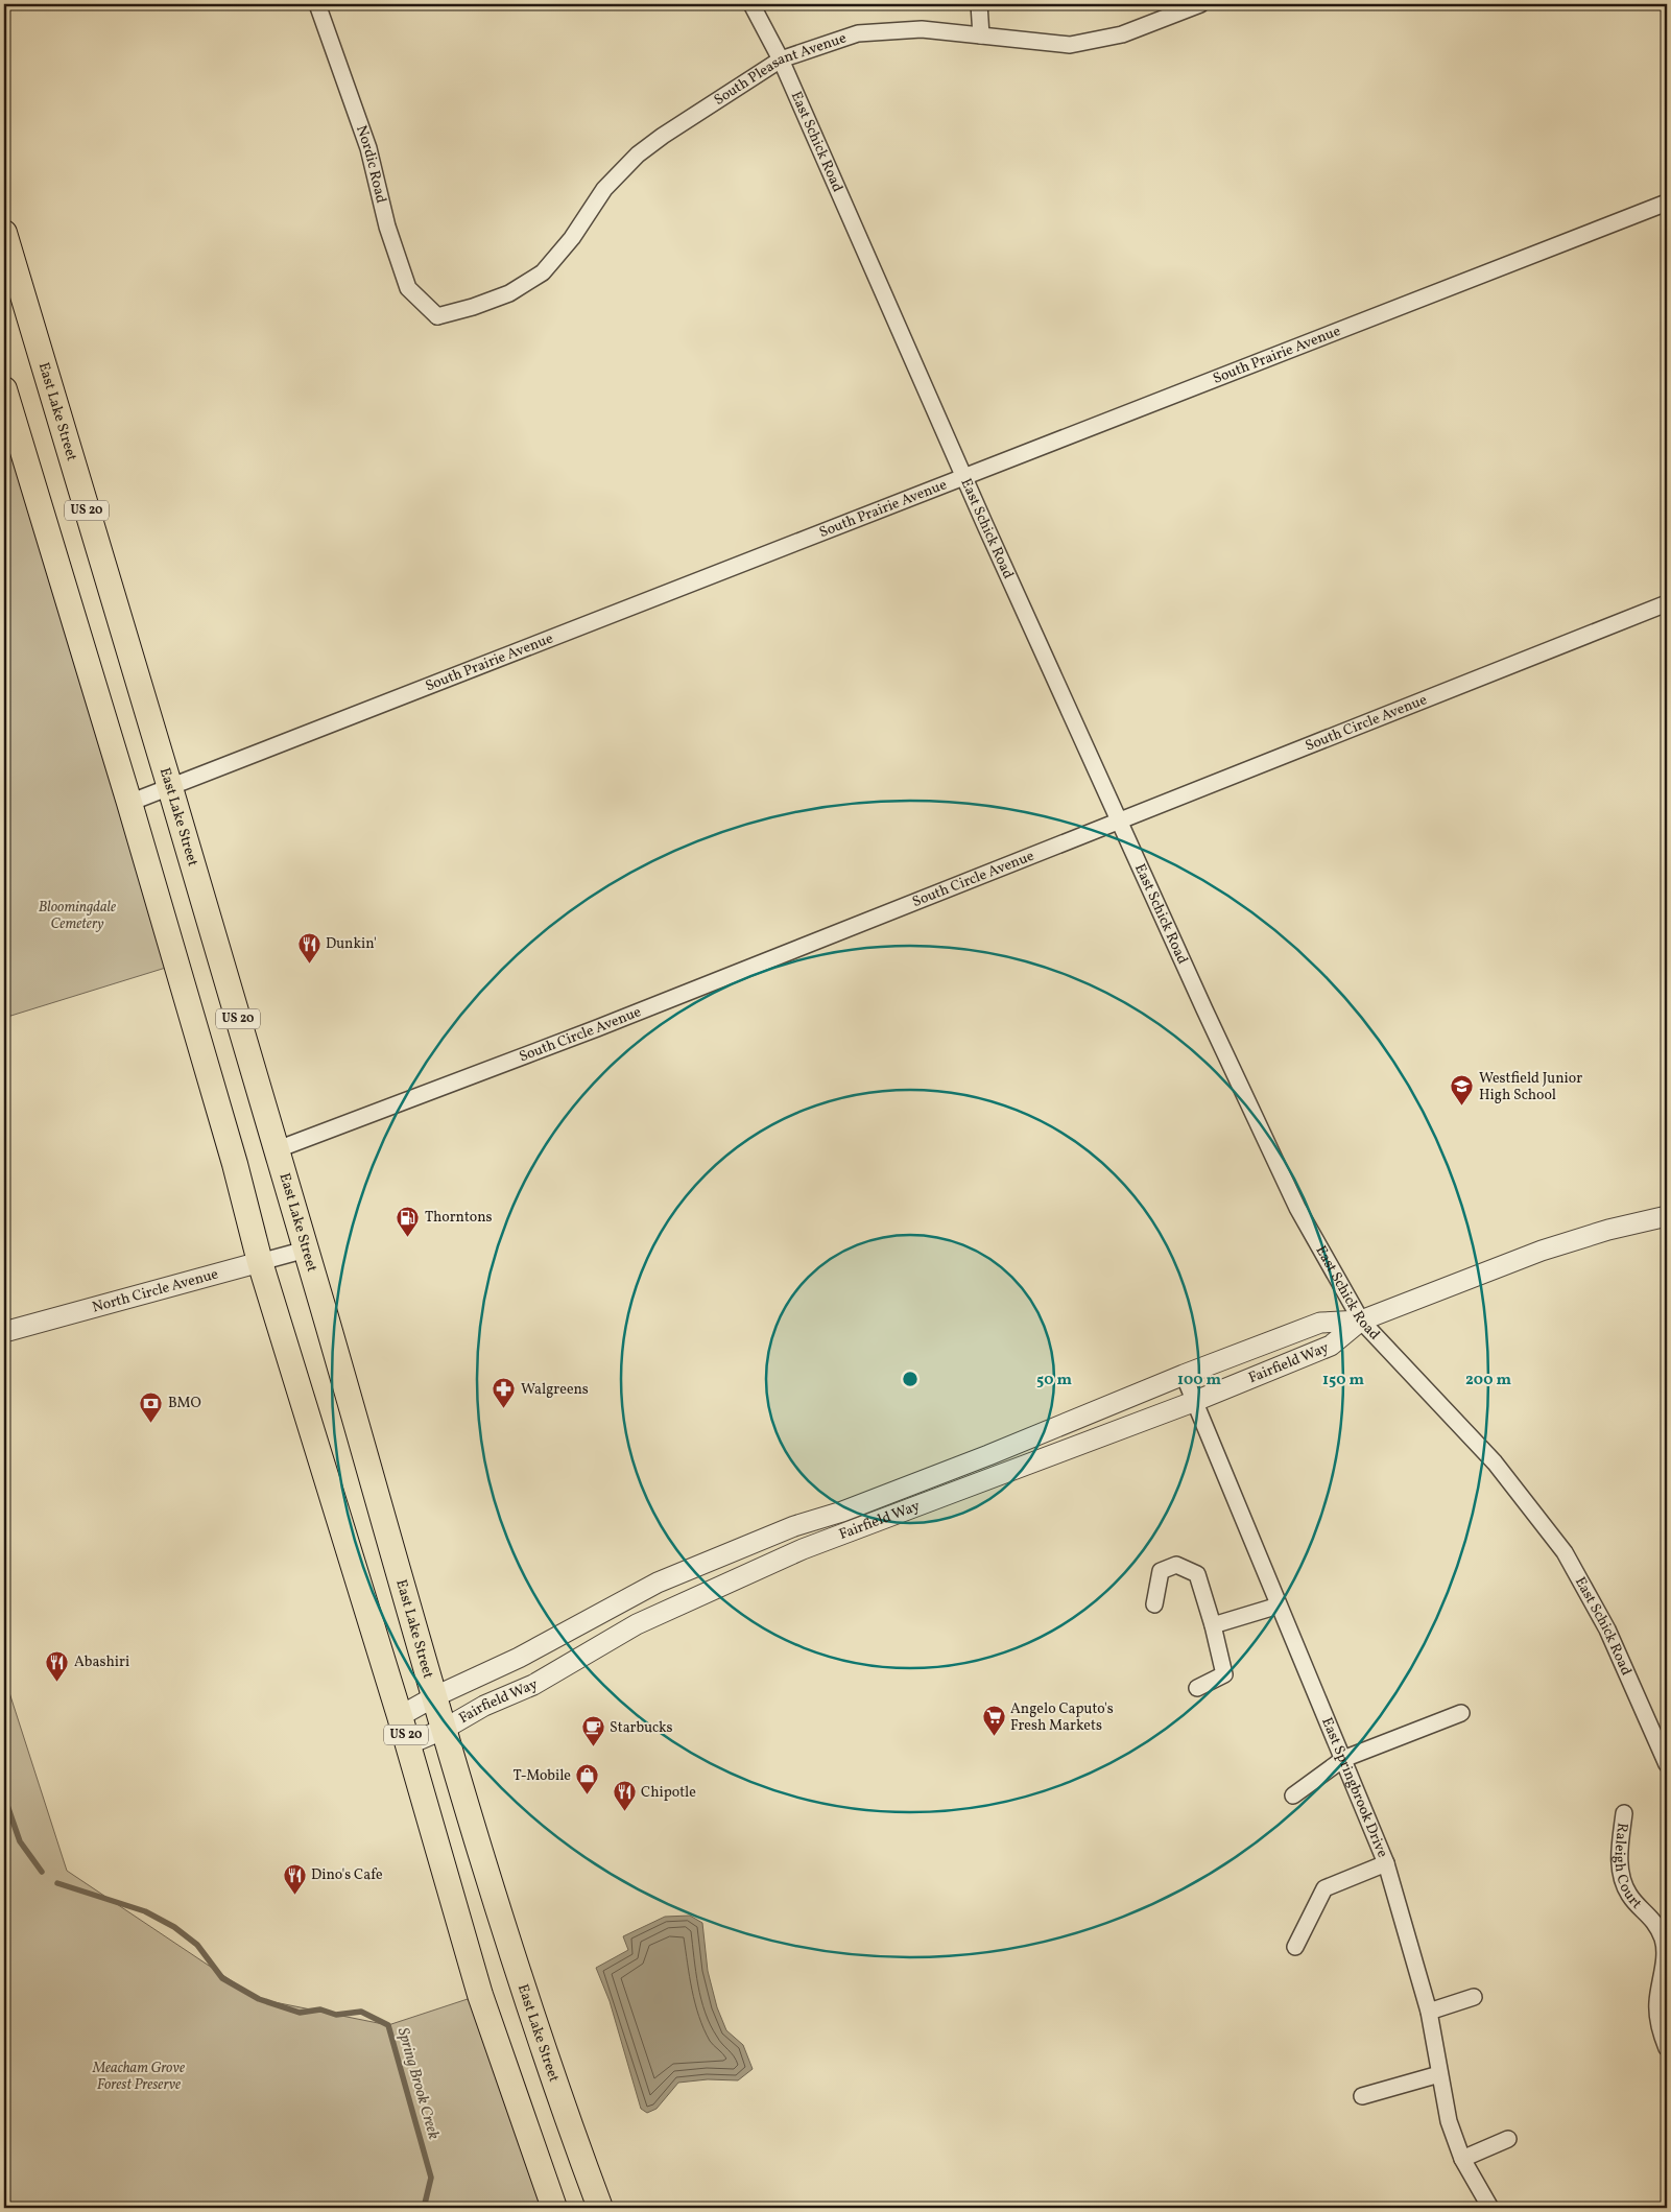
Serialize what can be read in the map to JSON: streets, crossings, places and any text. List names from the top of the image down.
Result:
{
  "streets": {
    "main road": ["East Lake Street", "US 20"],
    "street": [
      "South Pleasant Avenue",
      "East Schick Road",
      "Nordic Road",
      "South Prairie Avenue",
      "South Circle Avenue",
      "North Circle Avenue",
      "Fairfield Way",
      "East Springbrook Drive",
      "Raleigh Court"
    ]
  },
  "crossings": [
    ["South Pleasant Avenue", "East Schick Road"],
    ["South Pleasant Avenue", "Nordic Road"],
    ["East Schick Road", "South Prairie Avenue"],
    ["East Schick Road", "South Circle Avenue"],
    ["East Schick Road", "Fairfield Way"],
    ["South Prairie Avenue", "East Lake Street"],
    ["South Prairie Avenue", "US 20"],
    ["East Lake Street", "South Circle Avenue"],
    ["East Lake Street", "North Circle Avenue"],
    ["East Lake Street", "Fairfield Way"],
    ["US 20", "North Circle Avenue"],
    ["US 20", "Fairfield Way"],
    ["Fairfield Way", "East Springbrook Drive"]
  ],
  "water": ["Spring Brook Creek"],
  "parks": ["Bloomingdale Cemetery", "Meacham Grove Forest Preserve"],
  "places": {
    "restaurant": [
      "Dunkin'",
      "Abashiri",
      "Chipotle",
      "Dino's Cafe"
    ],
    "school or university": ["Westfield Junior High School"],
    "fuel station": ["Thorntons"],
    "pharmacy": ["Walgreens"],
    "bank": ["BMO"],
    "supermarket": ["Angelo Caputo's Fresh Markets"],
    "cafe": ["Starbucks"],
    "shop": ["T-Mobile"]
  },
  "rings": [
    "50 m",
    "100 m",
    "150 m",
    "200 m"
  ]
}
